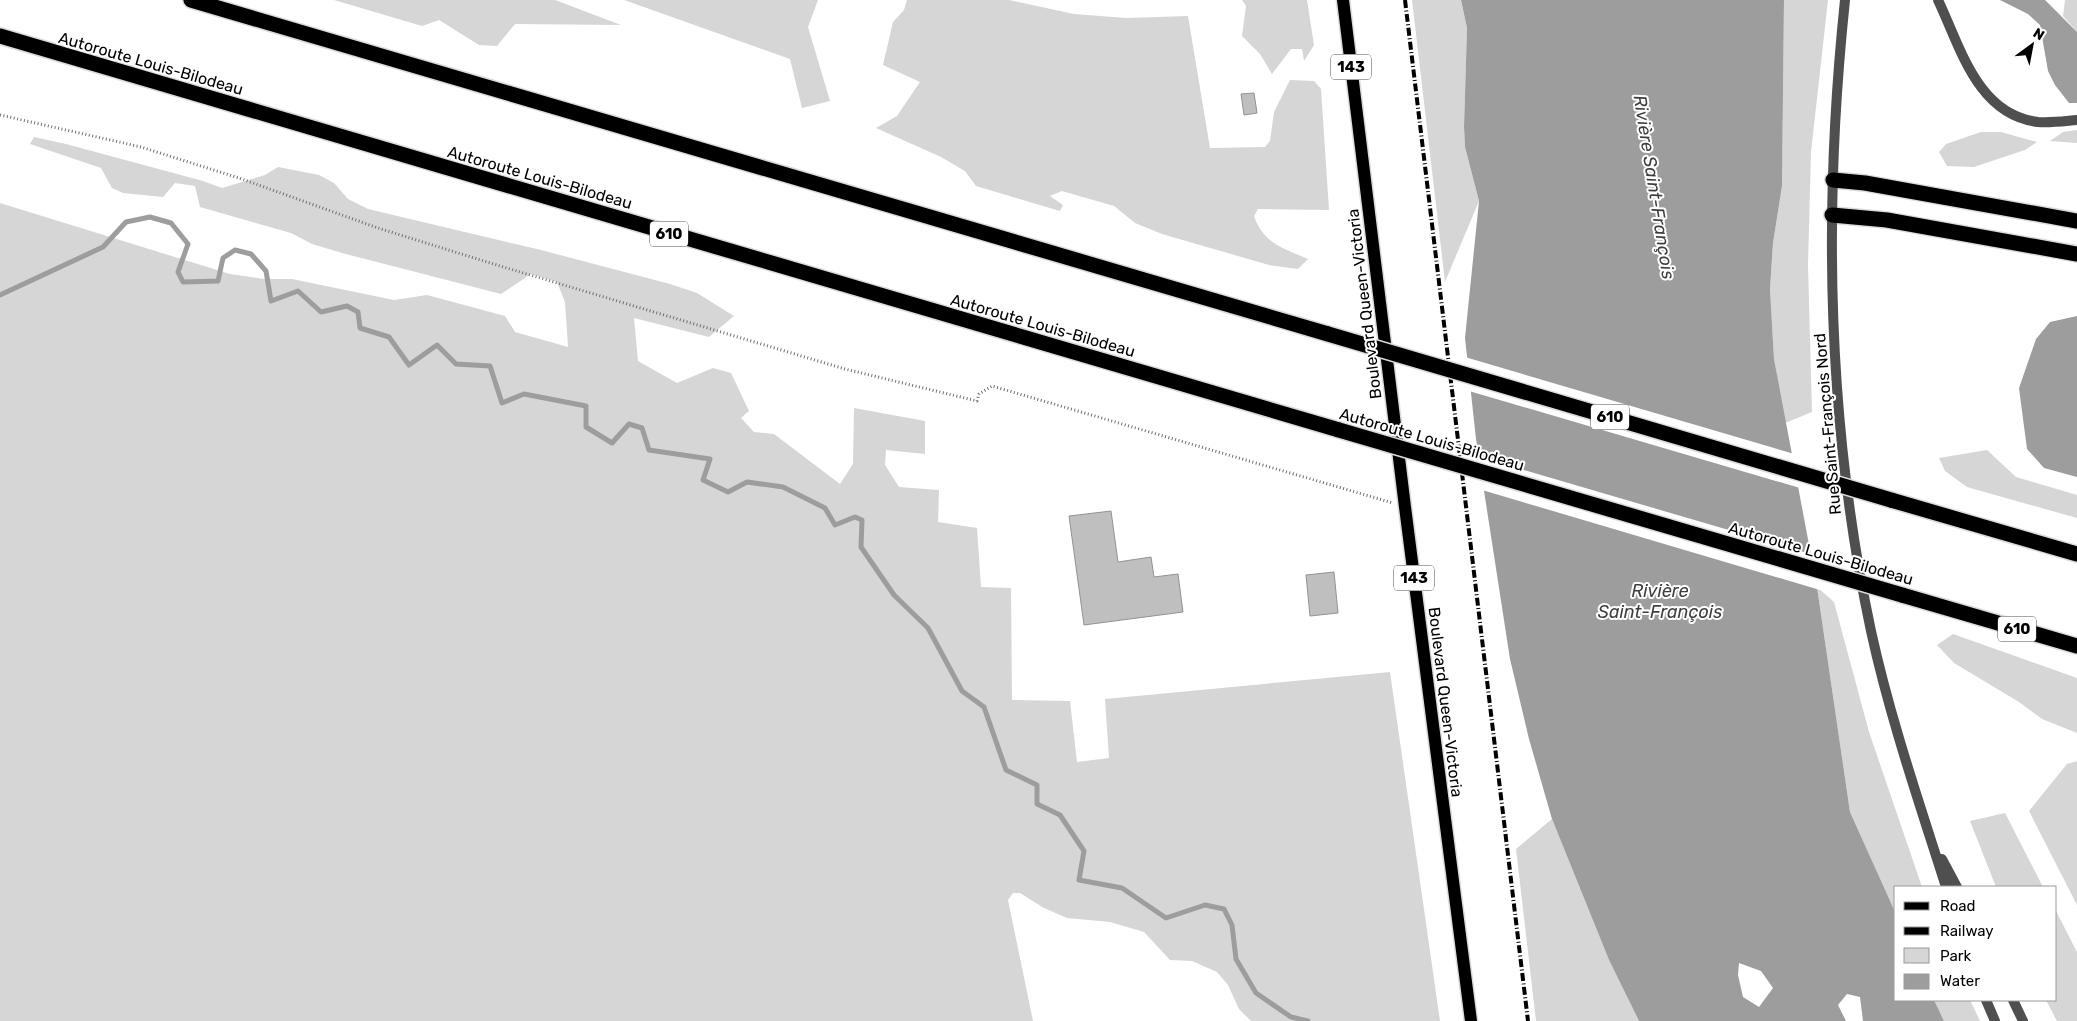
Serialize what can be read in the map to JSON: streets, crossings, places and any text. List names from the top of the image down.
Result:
{
  "streets": {
    "highway": ["Autoroute Louis-Bilodeau", "610"],
    "main road": ["143", "Boulevard Queen-Victoria"],
    "street": ["Rue Saint-François Nord"]
  },
  "water": ["Rivière Saint-François"],
  "legend": [
    "Road",
    "Railway",
    "Park",
    "Water"
  ],
  "north": "top right"
}
